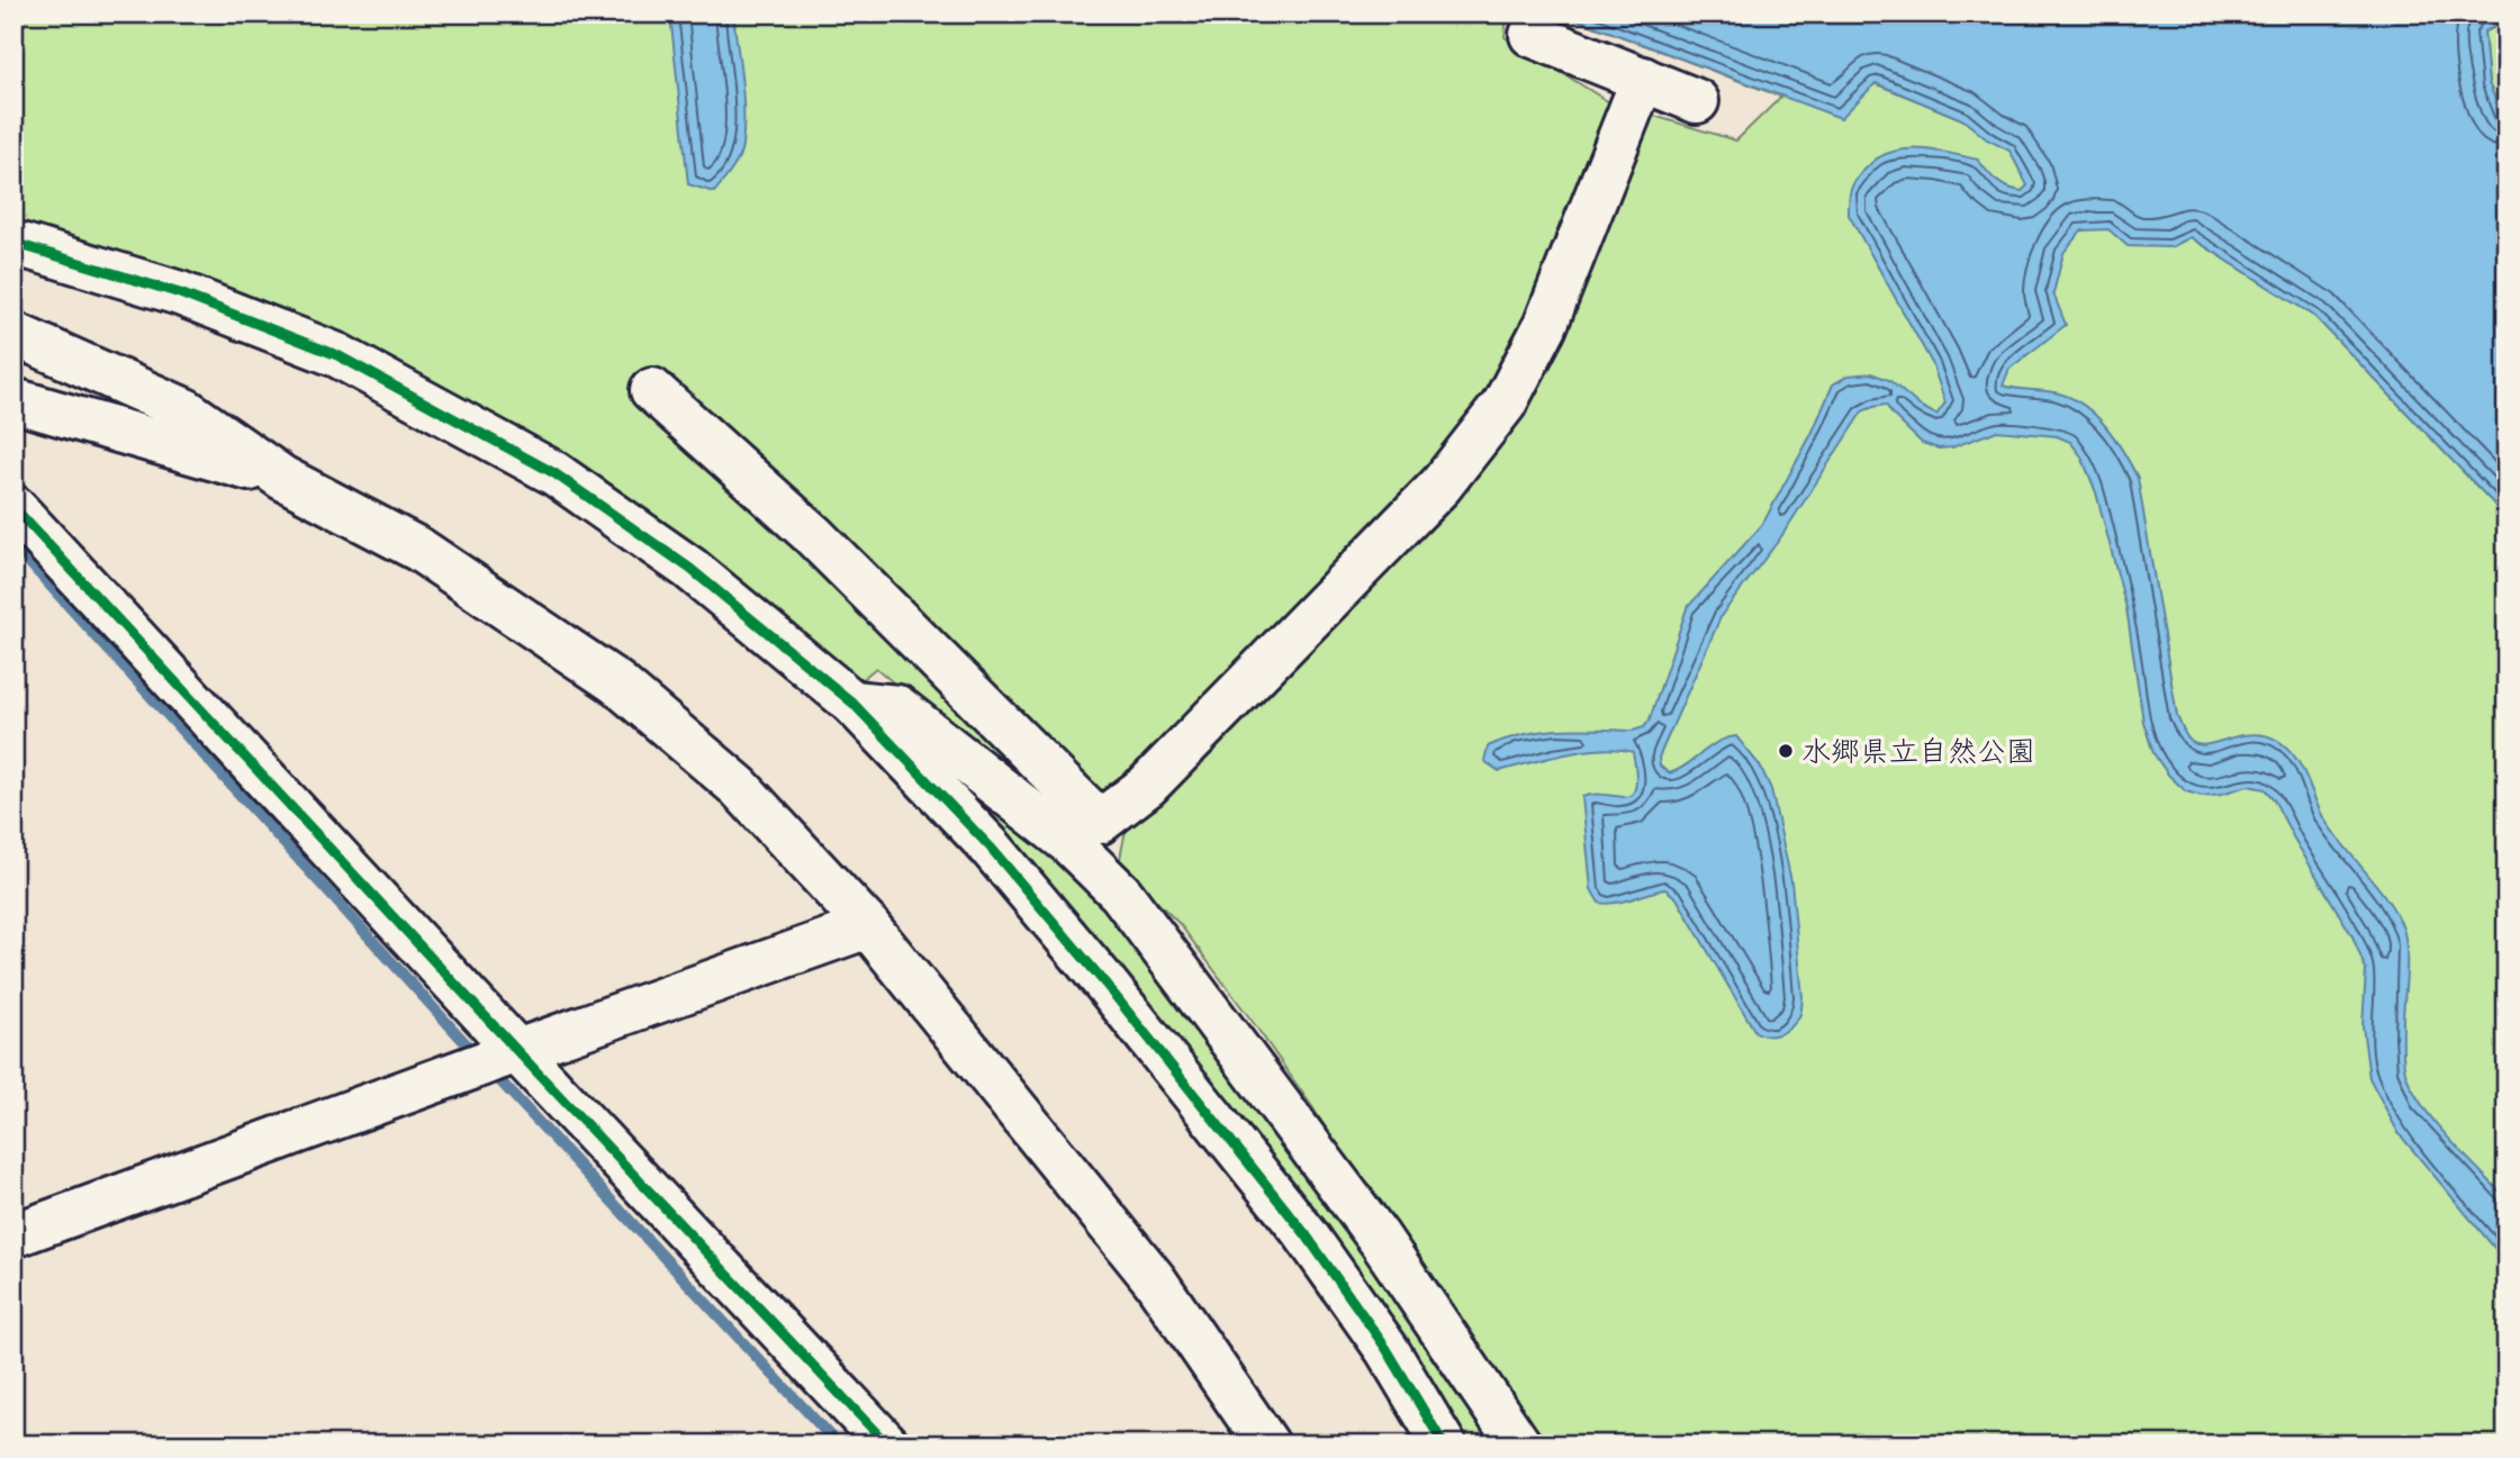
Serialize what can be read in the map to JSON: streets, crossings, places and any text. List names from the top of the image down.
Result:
{
  "places": ["水郷県立自然公園"]
}
